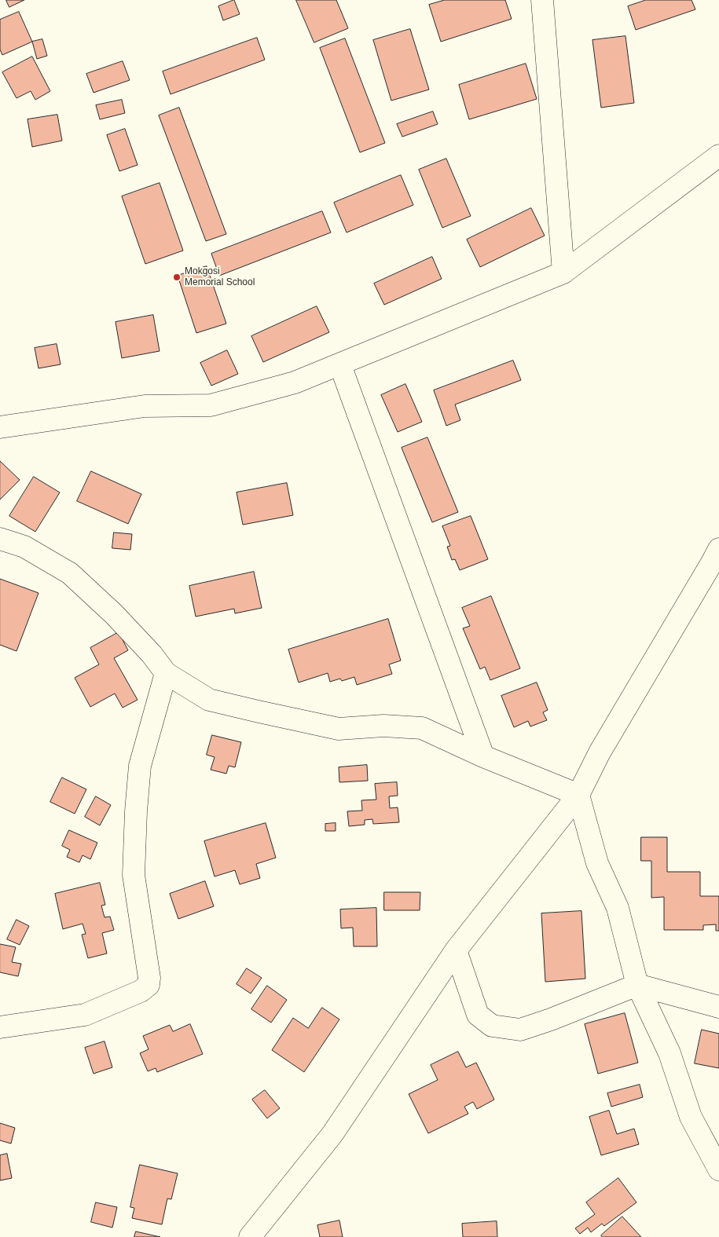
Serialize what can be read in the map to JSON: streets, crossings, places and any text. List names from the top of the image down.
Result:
{
  "places": ["Mokgosi Memorial School"]
}
